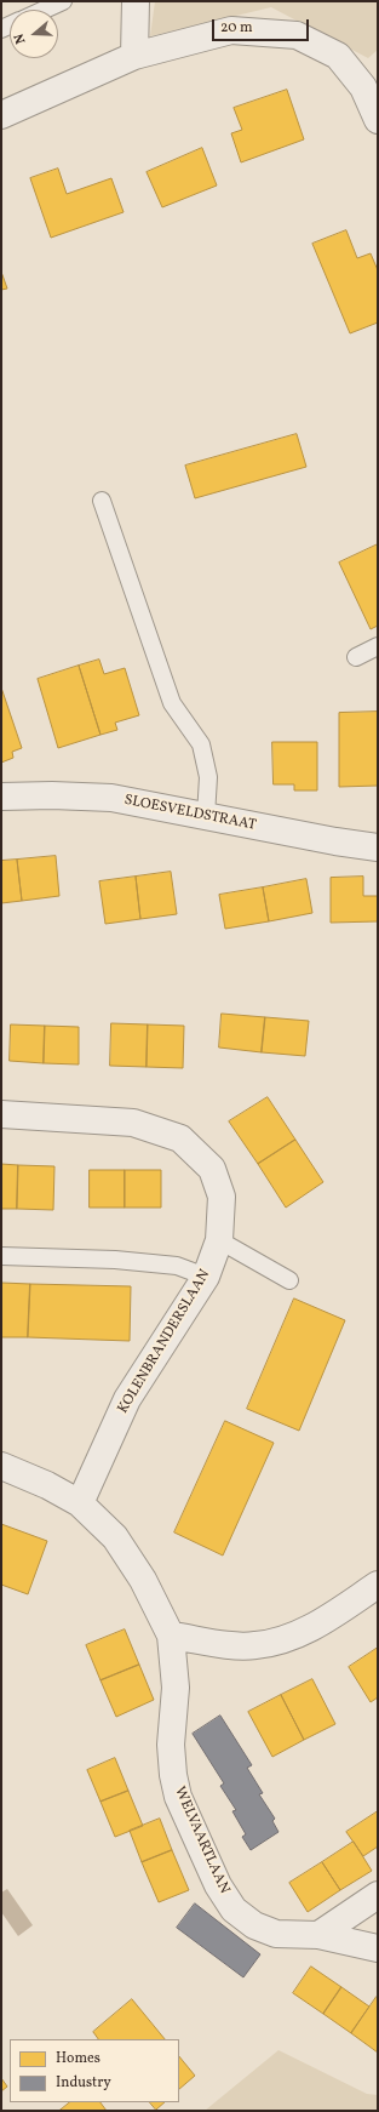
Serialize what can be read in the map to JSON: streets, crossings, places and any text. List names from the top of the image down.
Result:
{
  "streets": {
    "street": ["SLOESVELDSTRAAT", "KOLENBRANDERSLAAN", "WELVAARTLAAN"]
  },
  "crossings": [
    ["KOLENBRANDERSLAAN", "WELVAARTLAAN"]
  ],
  "legend": ["Homes", "Industry"],
  "scale_bar": "20 m",
  "north": "left"
}
